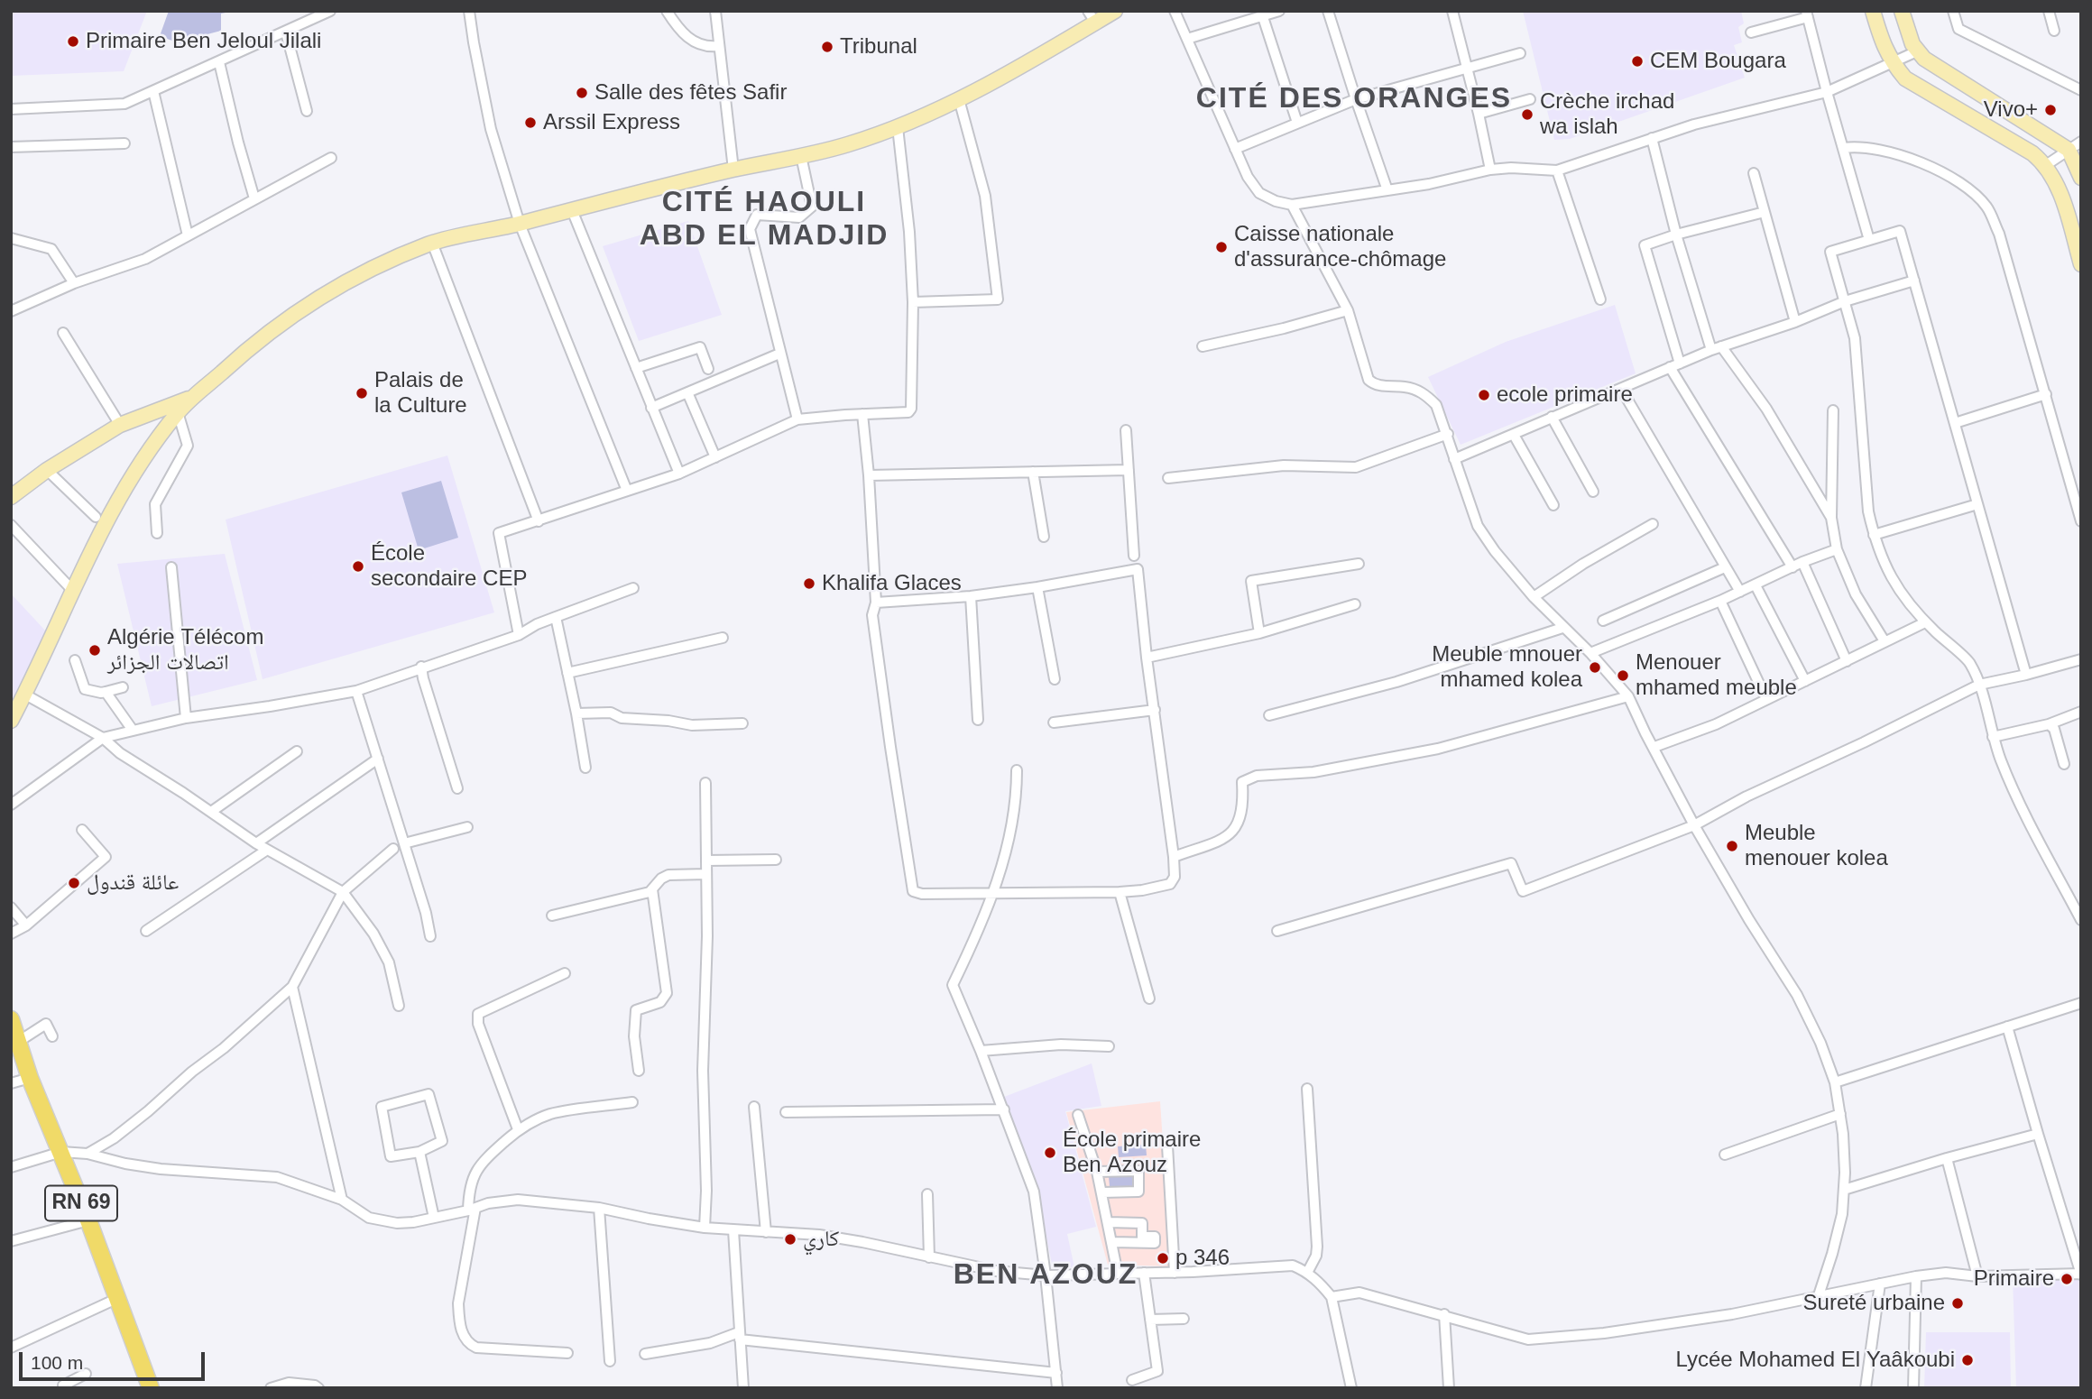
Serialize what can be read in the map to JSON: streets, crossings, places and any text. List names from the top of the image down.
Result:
{
  "streets": {
    "main road": ["RN 69"]
  },
  "districts": ["CITÉ DES ORANGES", "CITÉ HAOULI ABD EL MADJID", "BEN AZOUZ"],
  "places": [
    "Primaire Ben Jeloul Jilali",
    "Tribunal",
    "CEM Bougara",
    "Salle des fêtes Safir",
    "Vivo+",
    "Crèche irchad wa islah",
    "Arssil Express",
    "Caisse nationale d'assurance-chômage",
    "Palais de la Culture",
    "ecole primaire",
    "École secondaire CEP",
    "Khalifa Glaces",
    "Algérie Télécom اتصالات الجزائر",
    "Meuble mnouer mhamed kolea",
    "Menouer mhamed meuble",
    "Meuble menouer kolea",
    "عائلة قندول",
    "École primaire Ben Azouz",
    "كاري",
    "p 346",
    "Primaire",
    "Sureté urbaine",
    "Lycée Mohamed El Yaâkoubi"
  ],
  "scale_bar": "100 m"
}
